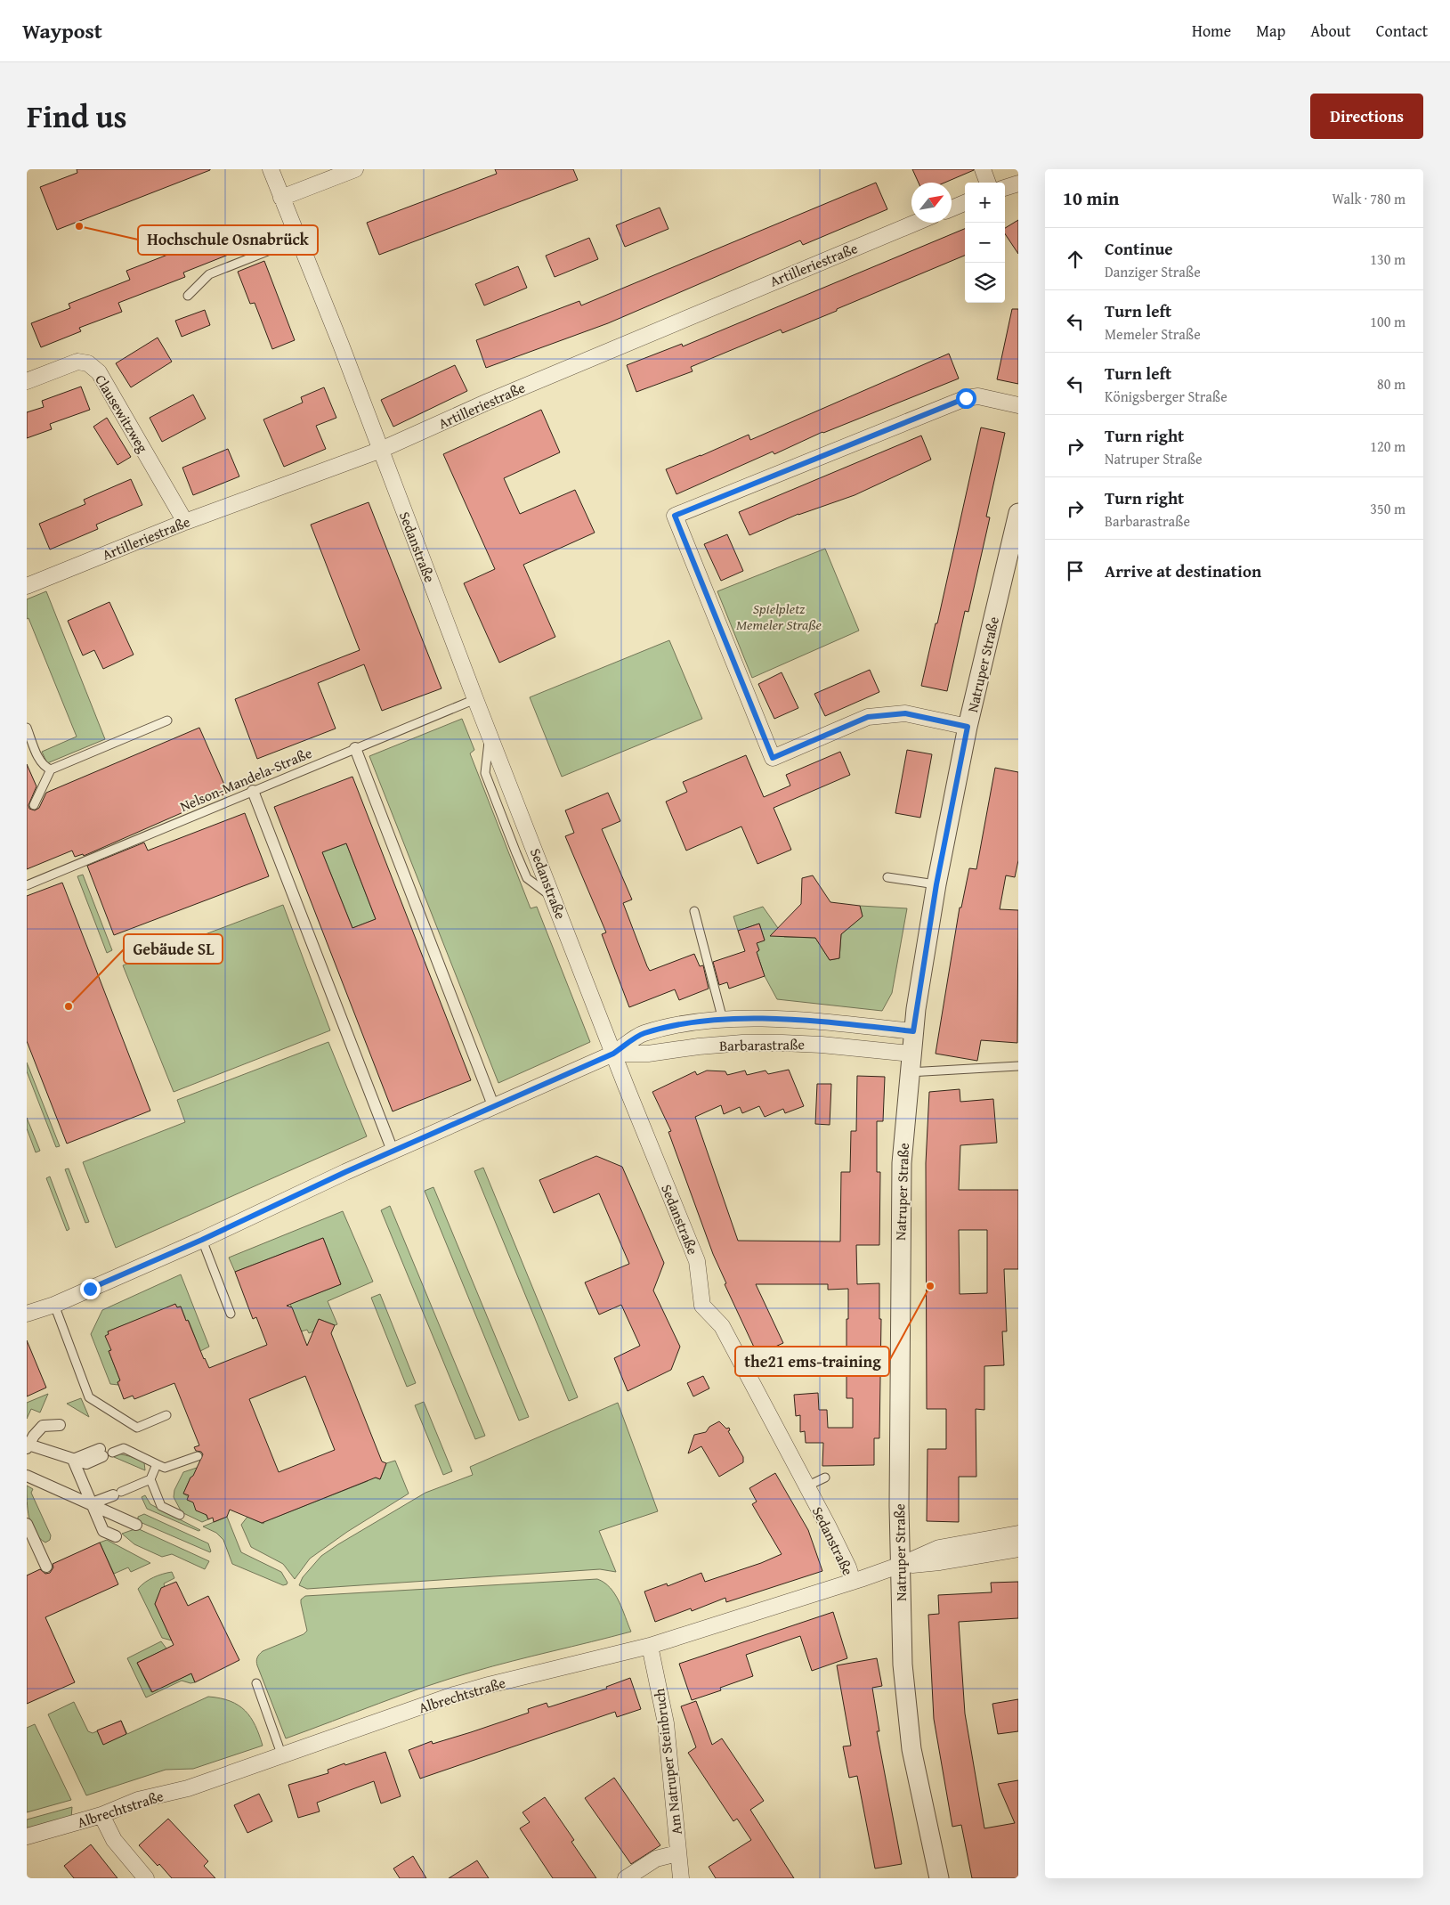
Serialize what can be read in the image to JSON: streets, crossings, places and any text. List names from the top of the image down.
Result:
{
  "streets": {
    "street": [
      "Artilleriestraße",
      "Clausewitzweg",
      "Sedanstraße",
      "Natruper Straße",
      "Barbarastraße",
      "Albrechtstraße",
      "Am Natruper Steinbruch"
    ],
    "lane": ["Nelson-Mandela-Straße"]
  },
  "crossings": [
    ["Artilleriestraße", "Clausewitzweg"],
    ["Artilleriestraße", "Sedanstraße"],
    ["Sedanstraße", "Nelson-Mandela-Straße"],
    ["Sedanstraße", "Barbarastraße"],
    ["Sedanstraße", "Albrechtstraße"],
    ["Natruper Straße", "Barbarastraße"],
    ["Natruper Straße", "Albrechtstraße"],
    ["Albrechtstraße", "Am Natruper Steinbruch"]
  ],
  "parks": ["Spielpletz Memeler Straße"],
  "places": ["Hochschule Osnabrück", "Gebäude SL", "the21 ems-training"],
  "north": "top right",
  "page": {
    "header": "Waypost",
    "nav": [
      "Home",
      "Map",
      "About",
      "Contact"
    ],
    "title": "Find us",
    "buttons": "Directions",
    "heading": ["10 min", "Walk · 780 m"],
    "map_buttons": ["+", "−"],
    "list": [
      ["Continue", "Danziger Straße", "130 m"],
      ["Turn left", "Memeler Straße", "100 m"],
      ["Turn left", "Königsberger Straße", "80 m"],
      ["Turn right", "Natruper Straße", "120 m"],
      ["Turn right", "Barbarastraße", "350 m"],
      "Arrive at destination"
    ]
  }
}
